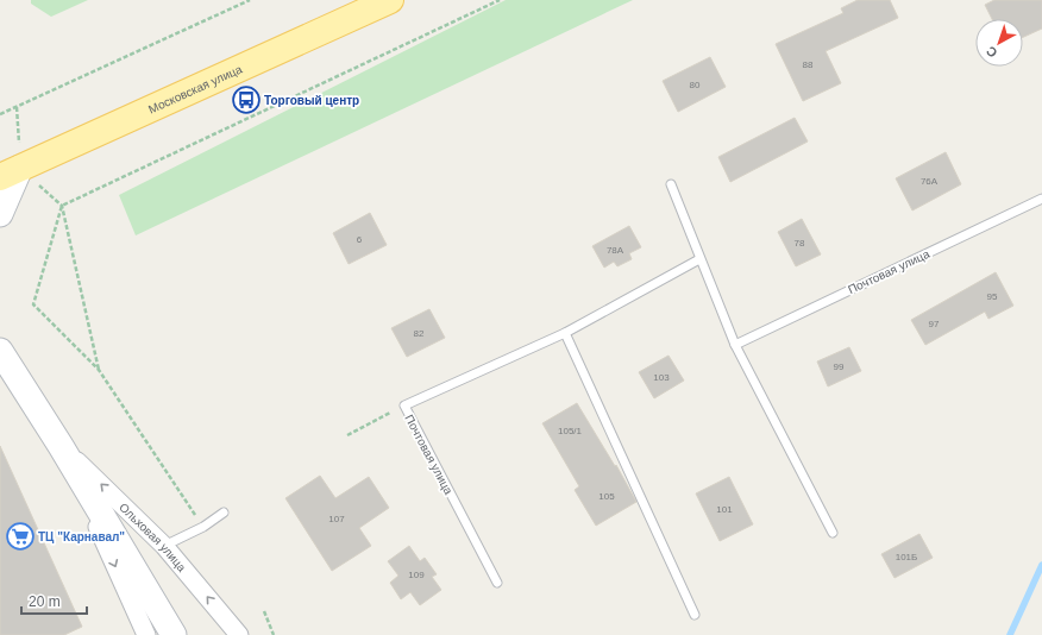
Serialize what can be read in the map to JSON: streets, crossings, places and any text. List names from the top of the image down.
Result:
{
  "streets": {
    "main road": ["Московская улица", "Ольховая улица"],
    "lane": ["Почтовая улица"]
  },
  "places": {
    "bus stop": ["Торговый центр"],
    "supermarket": ["ТЦ \"Карнавал\""]
  },
  "house_numbers": [
    "88",
    "80",
    "76А",
    "6",
    "78",
    "78А",
    "95",
    "97",
    "82",
    "99",
    "103",
    "105/1",
    "105",
    "101",
    "107",
    "101Б",
    "109"
  ],
  "scale_bar": "20 m",
  "north": "bottom left"
}
